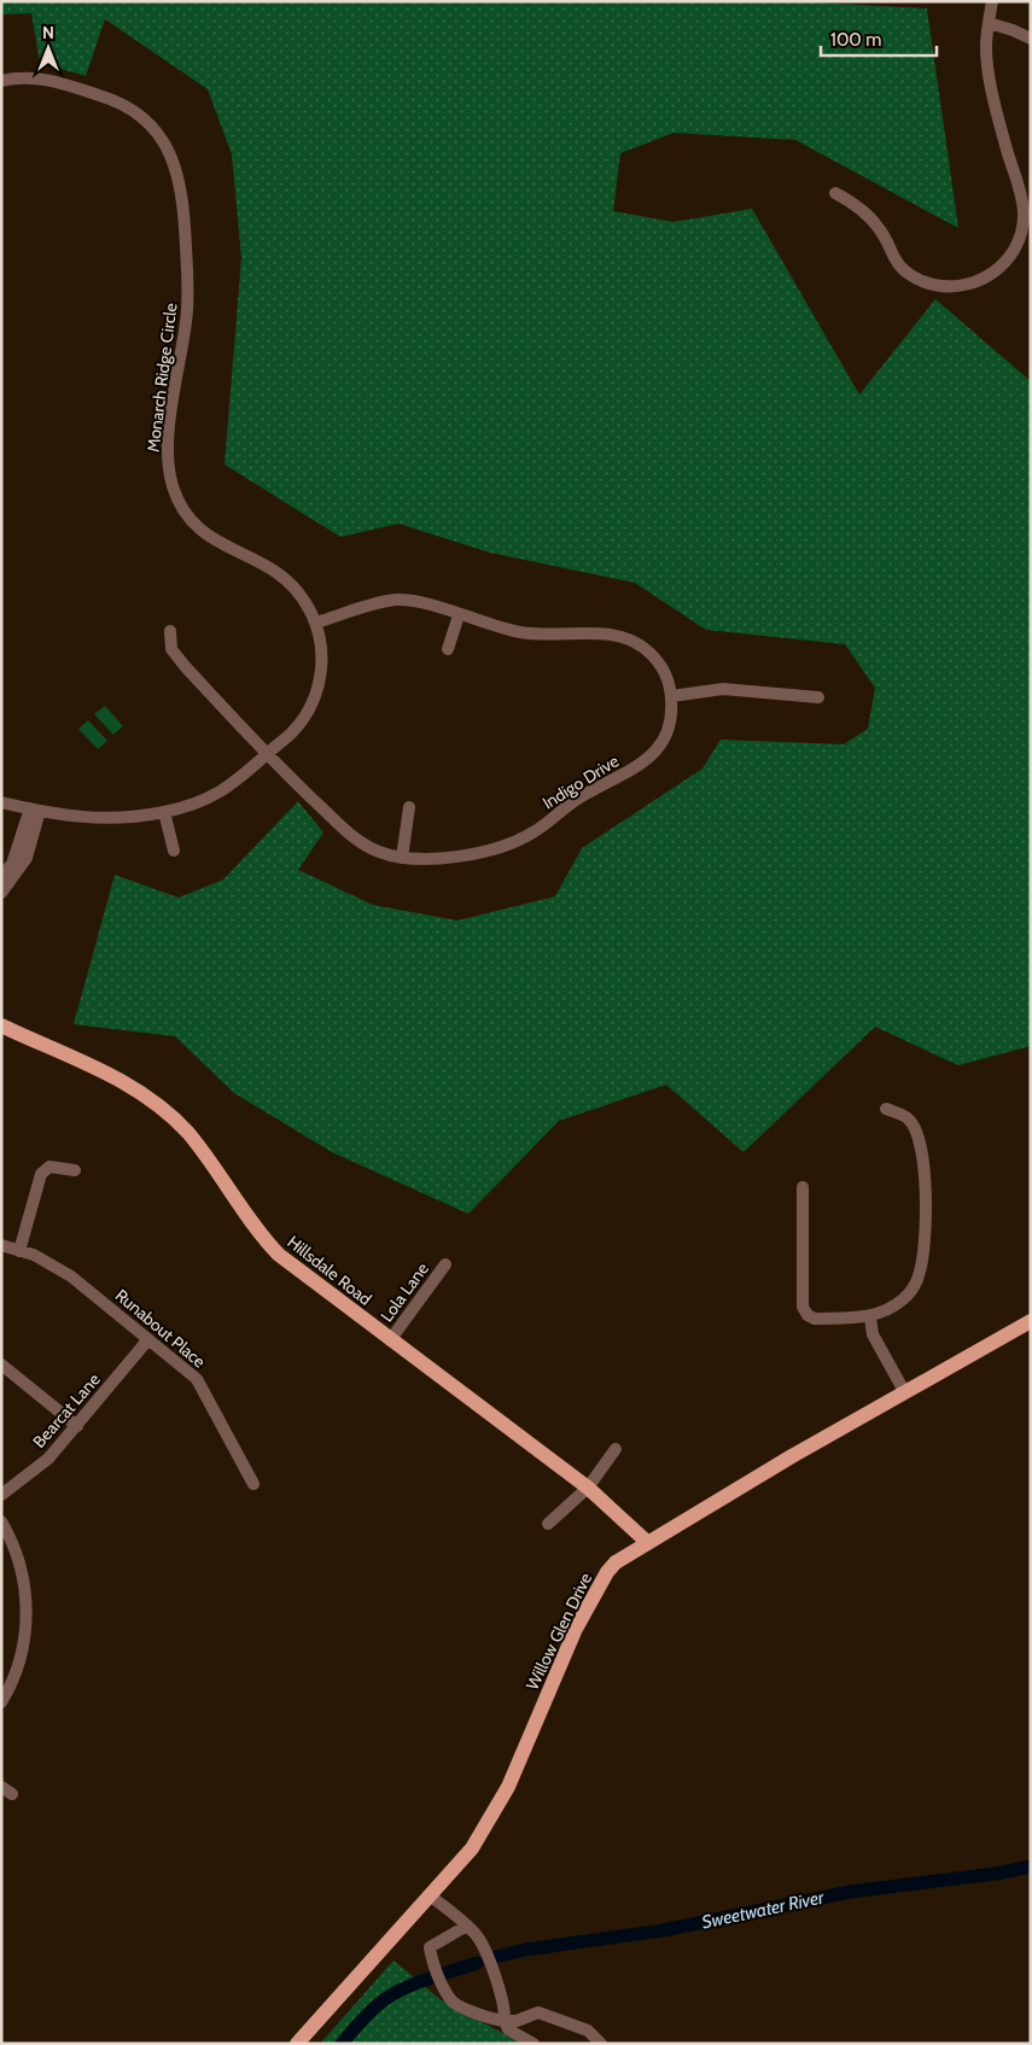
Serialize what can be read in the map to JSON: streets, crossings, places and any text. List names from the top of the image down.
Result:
{
  "streets": {
    "main road": ["Hillsdale Road", "Willow Glen Drive"],
    "street": [
      "Monarch Ridge Circle",
      "Indigo Drive",
      "Lola Lane",
      "Runabout Place",
      "Bearcat Lane"
    ]
  },
  "crossings": [
    ["Monarch Ridge Circle", "Indigo Drive"],
    ["Hillsdale Road", "Lola Lane"],
    ["Hillsdale Road", "Willow Glen Drive"],
    ["Runabout Place", "Bearcat Lane"]
  ],
  "water": ["Sweetwater River"],
  "scale_bar": "100 m",
  "north": "top"
}
